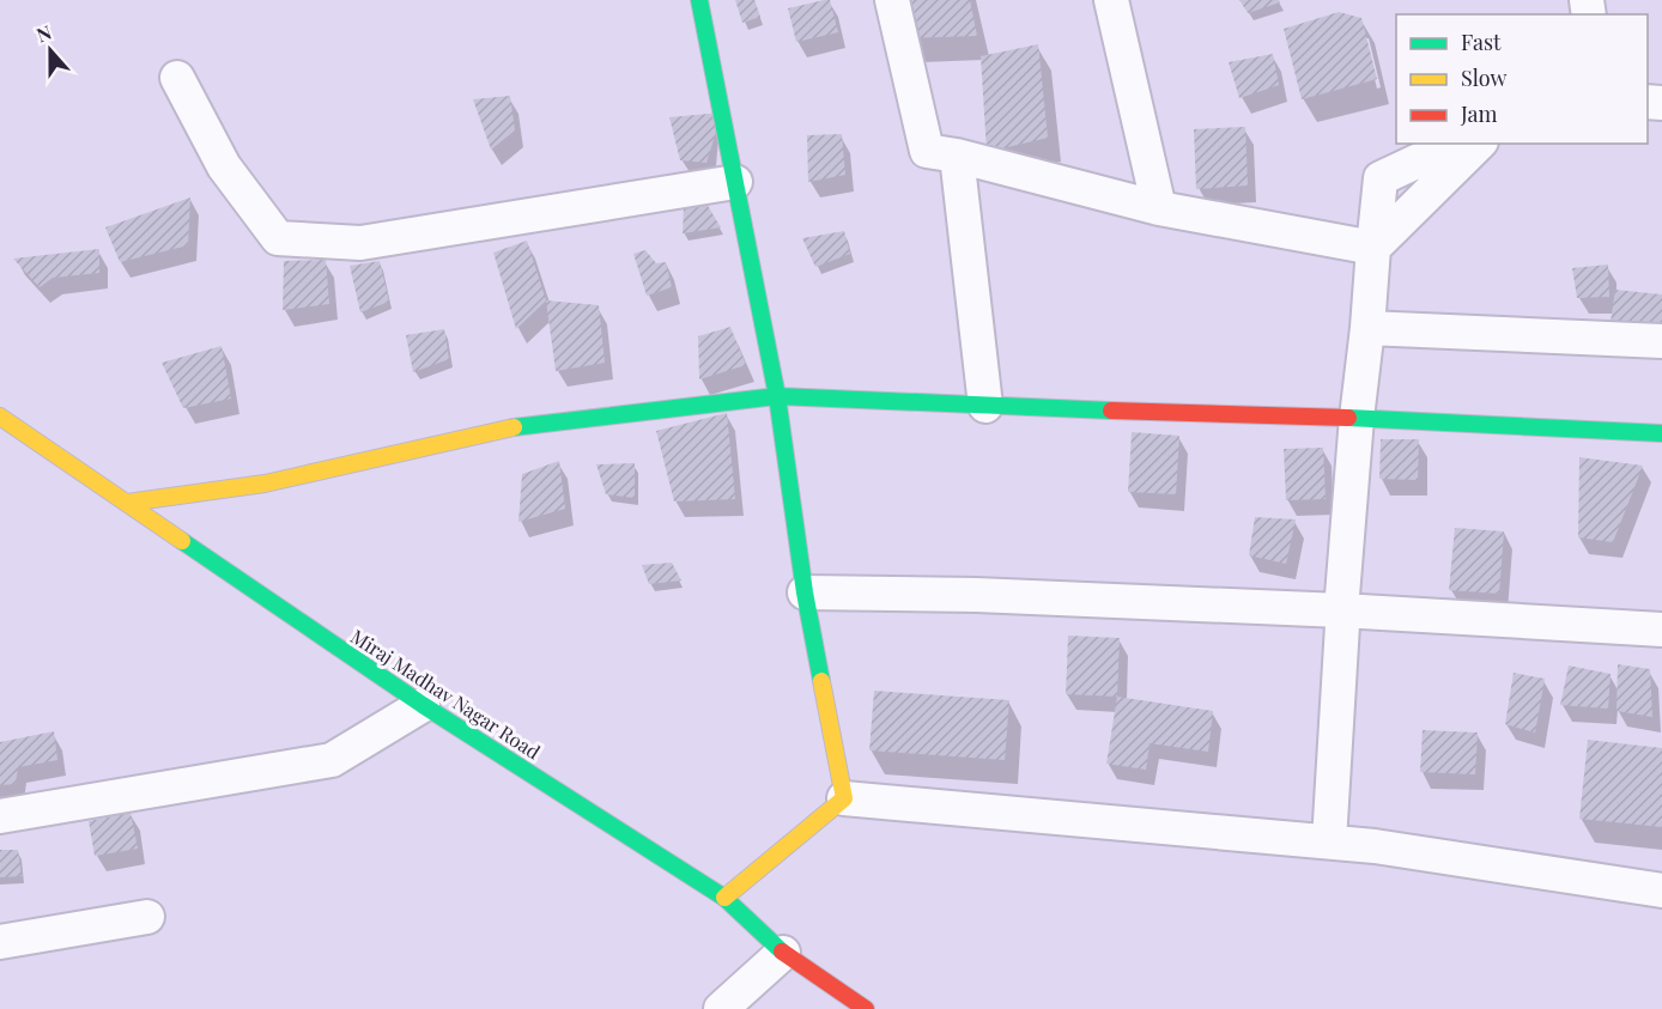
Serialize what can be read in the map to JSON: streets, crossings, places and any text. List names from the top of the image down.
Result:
{
  "streets": {
    "street": ["Miraj Madhav Nagar Road"]
  },
  "legend": ["Fast", "Slow", "Jam"],
  "north": "top"
}
